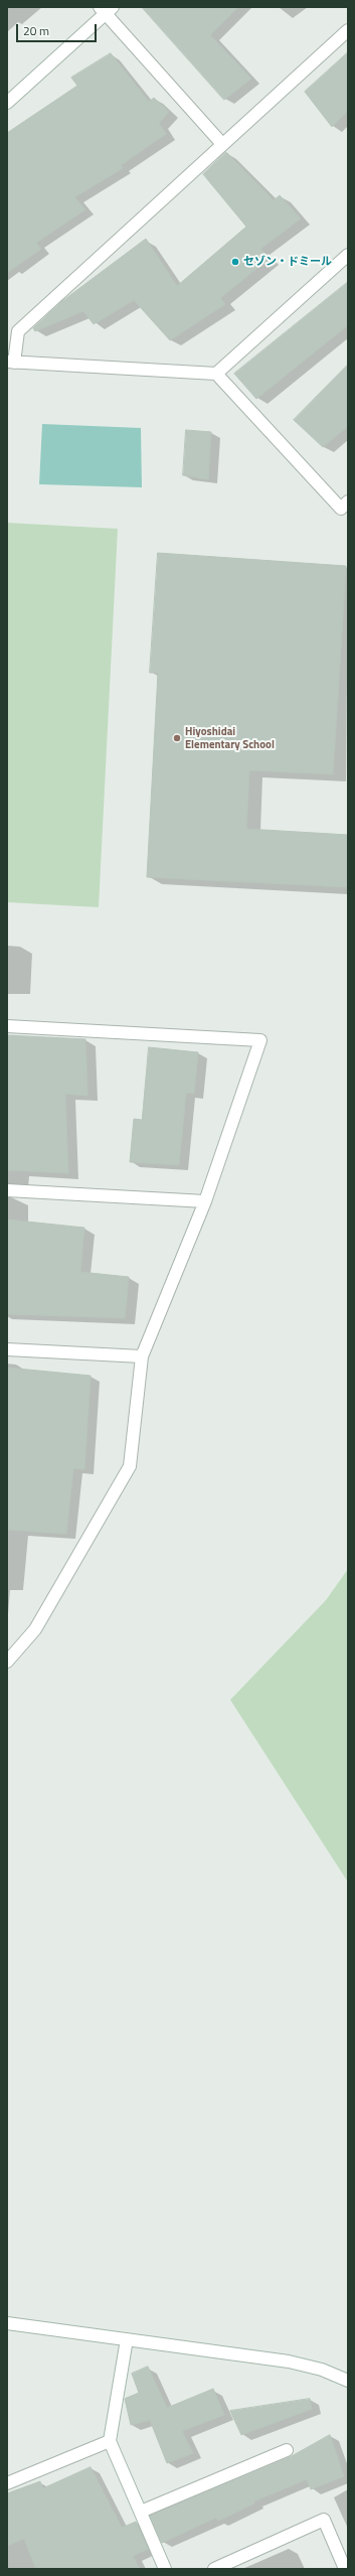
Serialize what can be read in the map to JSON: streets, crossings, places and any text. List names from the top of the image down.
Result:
{
  "places": ["セゾン・ドミール", "Hiyoshidai Elementary School"],
  "scale_bar": "20 m"
}
